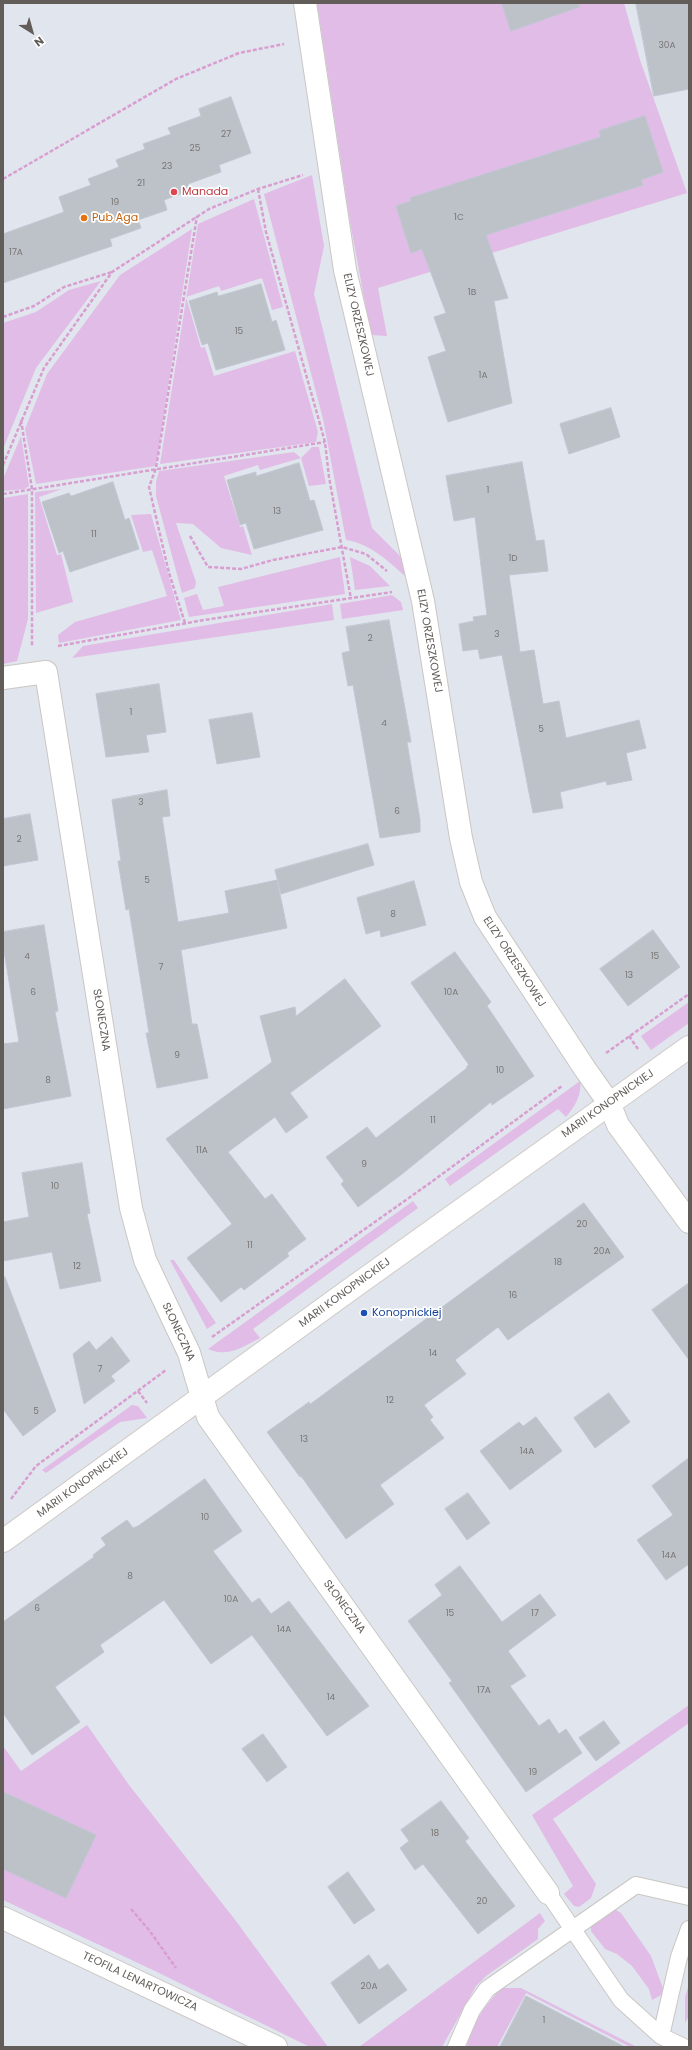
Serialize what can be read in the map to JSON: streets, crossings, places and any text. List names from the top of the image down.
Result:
{
  "streets": {
    "street": [
      "ELIZY ORZESZKOWEJ",
      "SŁONECZNA",
      "MARII KONOPNICKIEJ",
      "TEOFILA LENARTOWICZA"
    ]
  },
  "crossings": [
    ["ELIZY ORZESZKOWEJ", "MARII KONOPNICKIEJ"],
    ["SŁONECZNA", "MARII KONOPNICKIEJ"]
  ],
  "places": ["Manada", "Pub Aga", "Konopnickiej"],
  "house_numbers": [
    "30A",
    "27",
    "25",
    "23",
    "21",
    "19",
    "1C",
    "17A",
    "1B",
    "15",
    "1A",
    "1",
    "13",
    "11",
    "1D",
    "3",
    "2",
    "1",
    "4",
    "5",
    "3",
    "6",
    "2",
    "5",
    "8",
    "4",
    "15",
    "7",
    "13",
    "6",
    "10A",
    "9",
    "10",
    "8",
    "11",
    "11A",
    "9",
    "10",
    "20",
    "11",
    "20A",
    "18",
    "12",
    "16",
    "14",
    "7",
    "12",
    "5",
    "13",
    "14A",
    "10",
    "14A",
    "8",
    "10A",
    "6",
    "15",
    "17",
    "14A",
    "17A",
    "14",
    "19",
    "18",
    "20",
    "20A",
    "1"
  ],
  "north": "bottom right"
}
